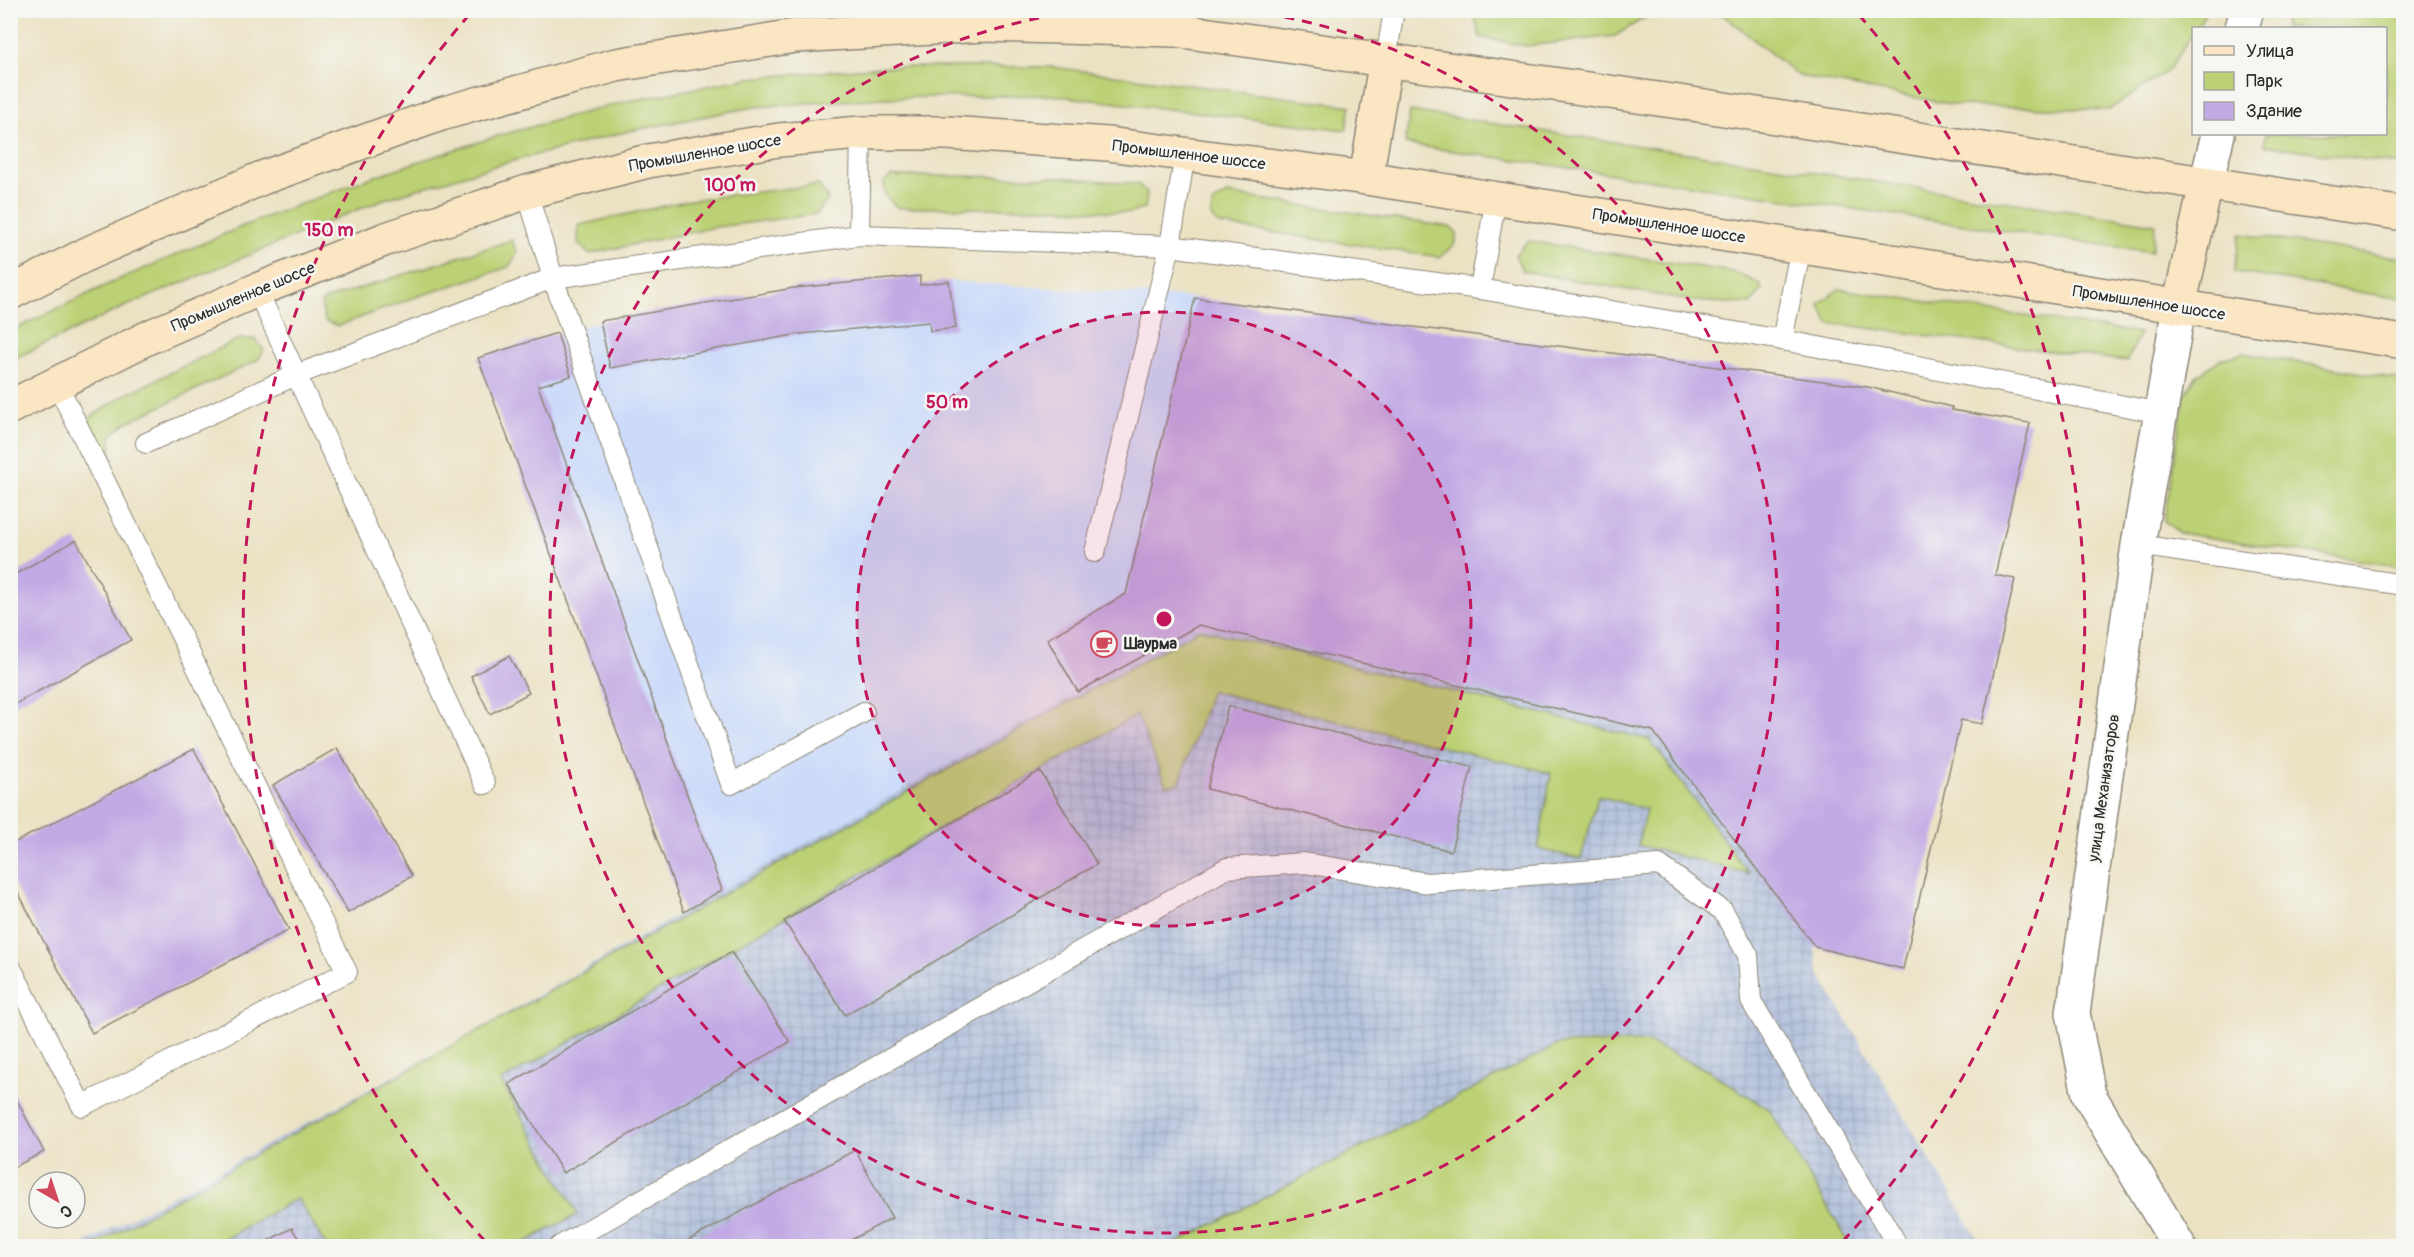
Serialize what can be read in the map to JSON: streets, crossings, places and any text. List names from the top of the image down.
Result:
{
  "streets": {
    "main road": ["Промышленное шоссе"],
    "street": ["улица Механизаторов"]
  },
  "crossings": [
    ["Промышленное шоссе", "улица Механизаторов"]
  ],
  "places": {
    "cafe": ["Шаурма"]
  },
  "legend": ["Улица", "Парк", "Здание"],
  "north": "bottom right",
  "rings": ["100 m", "150 m", "50 m"]
}
